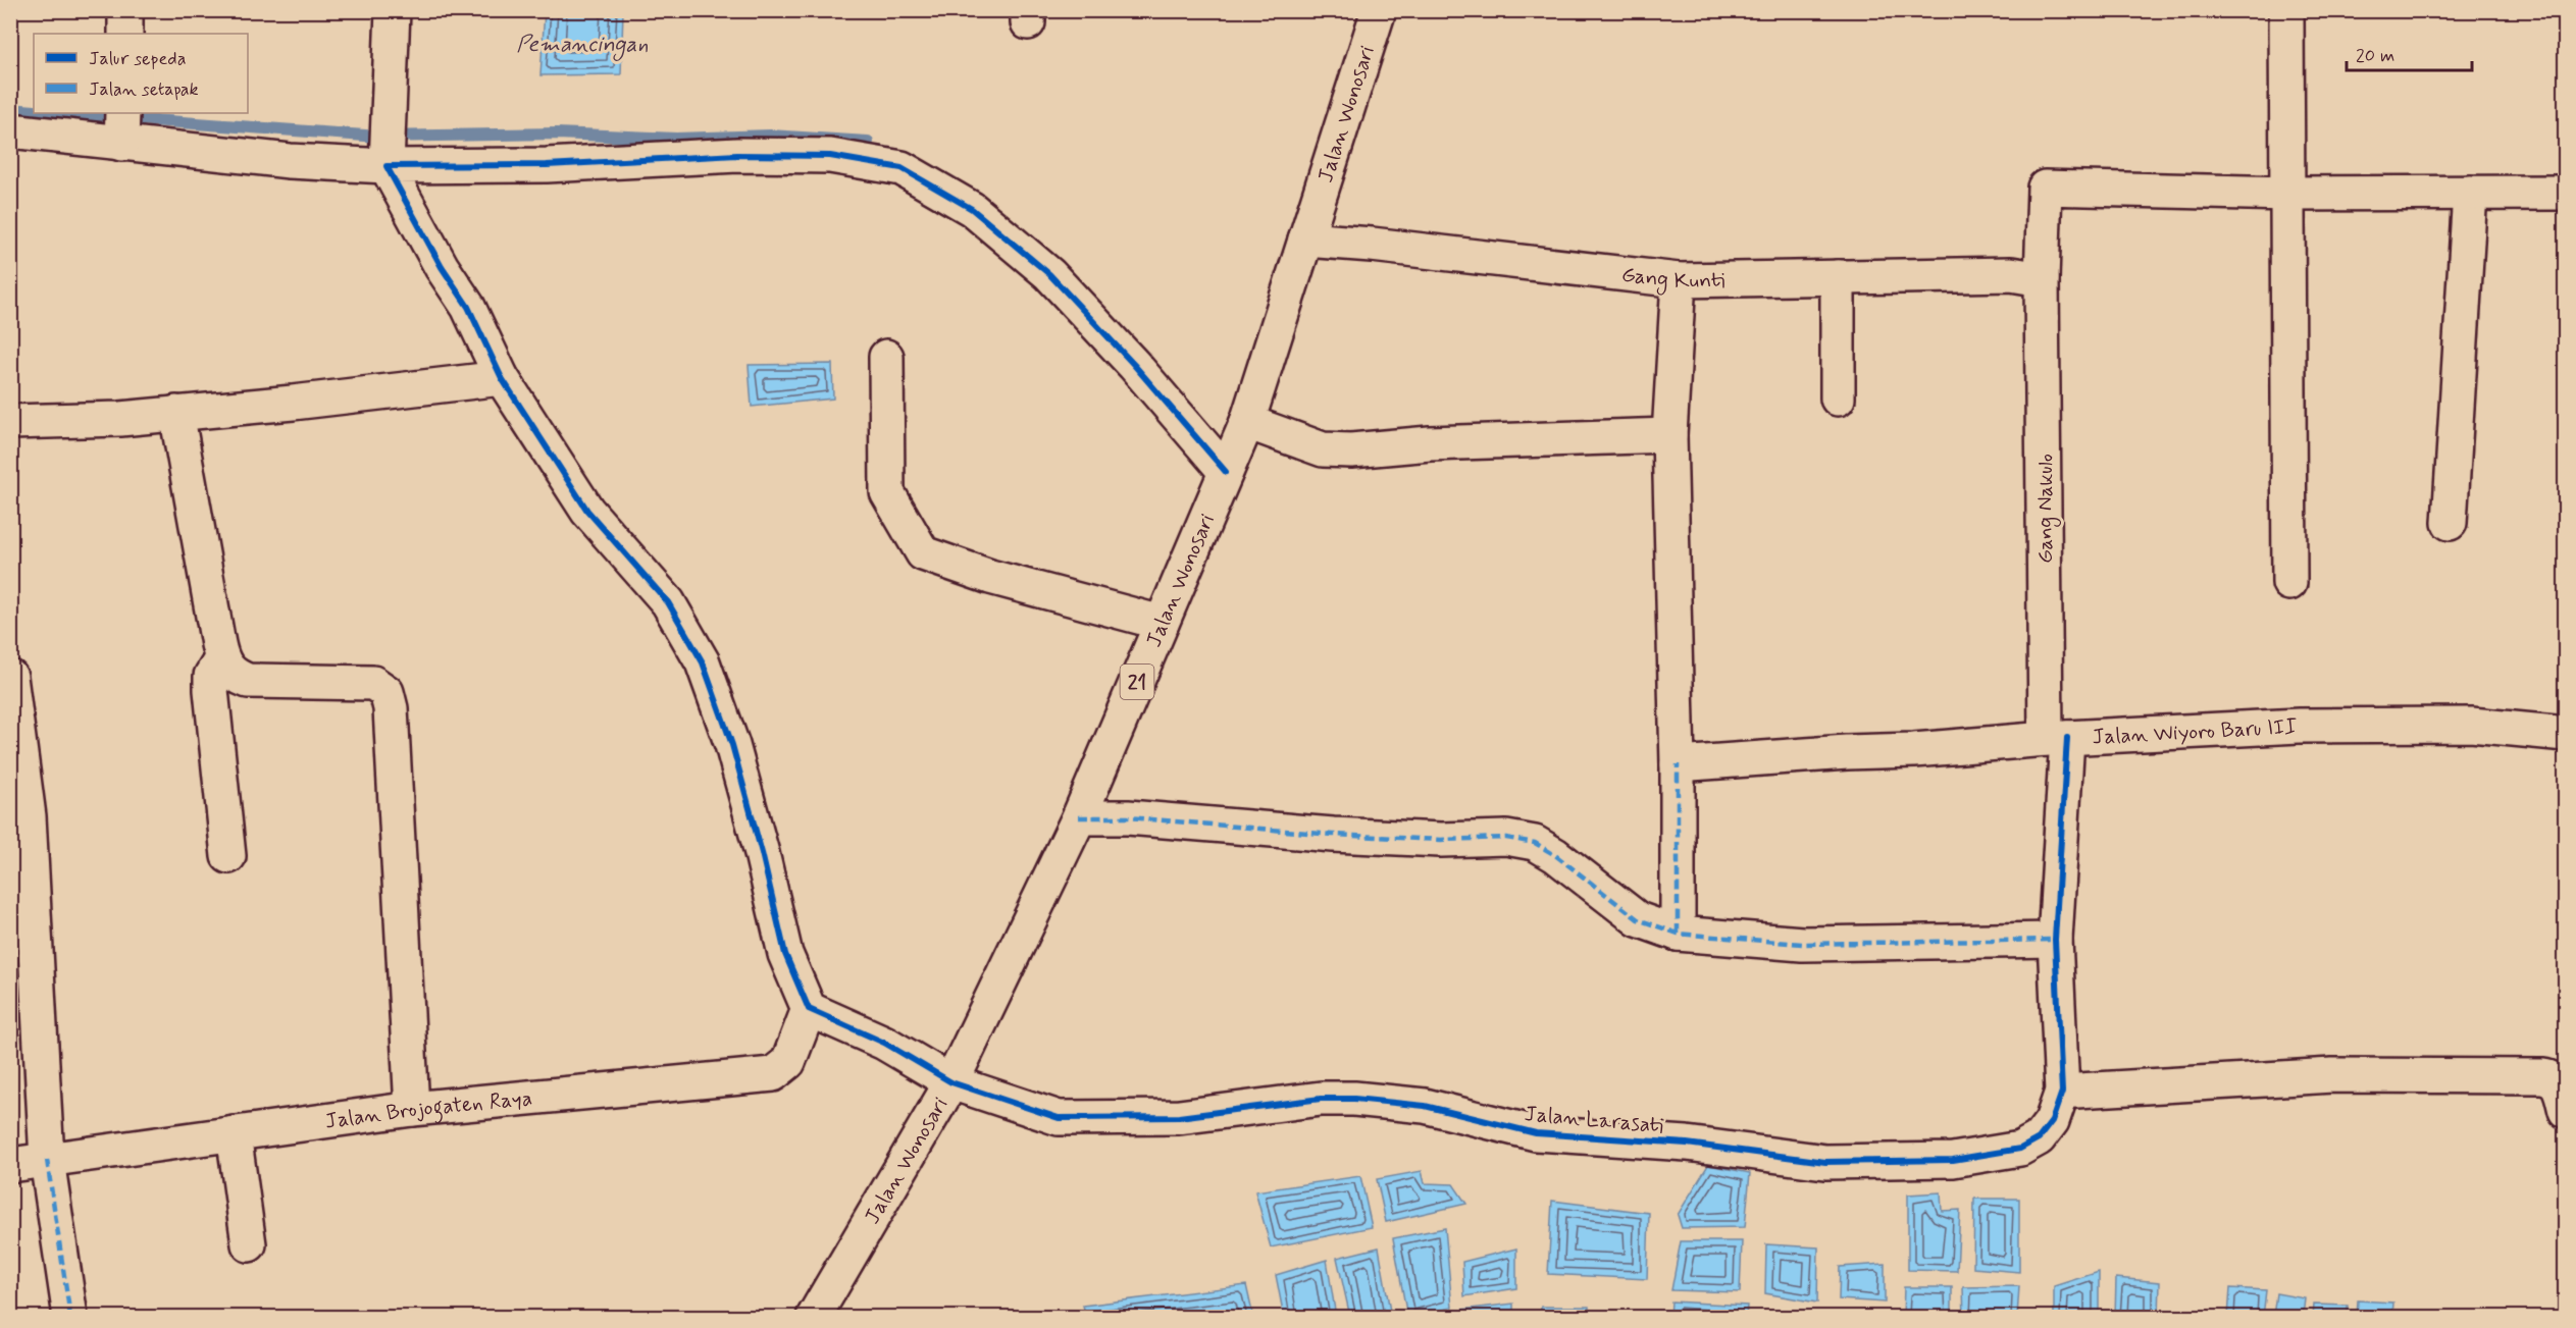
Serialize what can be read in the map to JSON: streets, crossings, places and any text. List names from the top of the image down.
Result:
{
  "streets": {
    "main road": [
      "Jalan Wonosari",
      "Gang Kunti",
      "Gang Nakulo",
      "21",
      "Jalan Wiyoro Baru III",
      "Jalan Brojogaten Raya",
      "Jalan Larasati"
    ]
  },
  "crossings": [
    ["Jalan Wonosari", "Gang Kunti"],
    ["Jalan Wonosari", "Jalan Larasati"],
    ["Gang Kunti", "Gang Nakulo"],
    ["Gang Nakulo", "Jalan Wiyoro Baru III"],
    ["Gang Nakulo", "Jalan Larasati"],
    ["Jalan Brojogaten Raya", "Jalan Larasati"]
  ],
  "water": ["Pemancingan"],
  "legend": ["Jalur sepeda", "Jalan setapak"],
  "scale_bar": "20 m"
}
